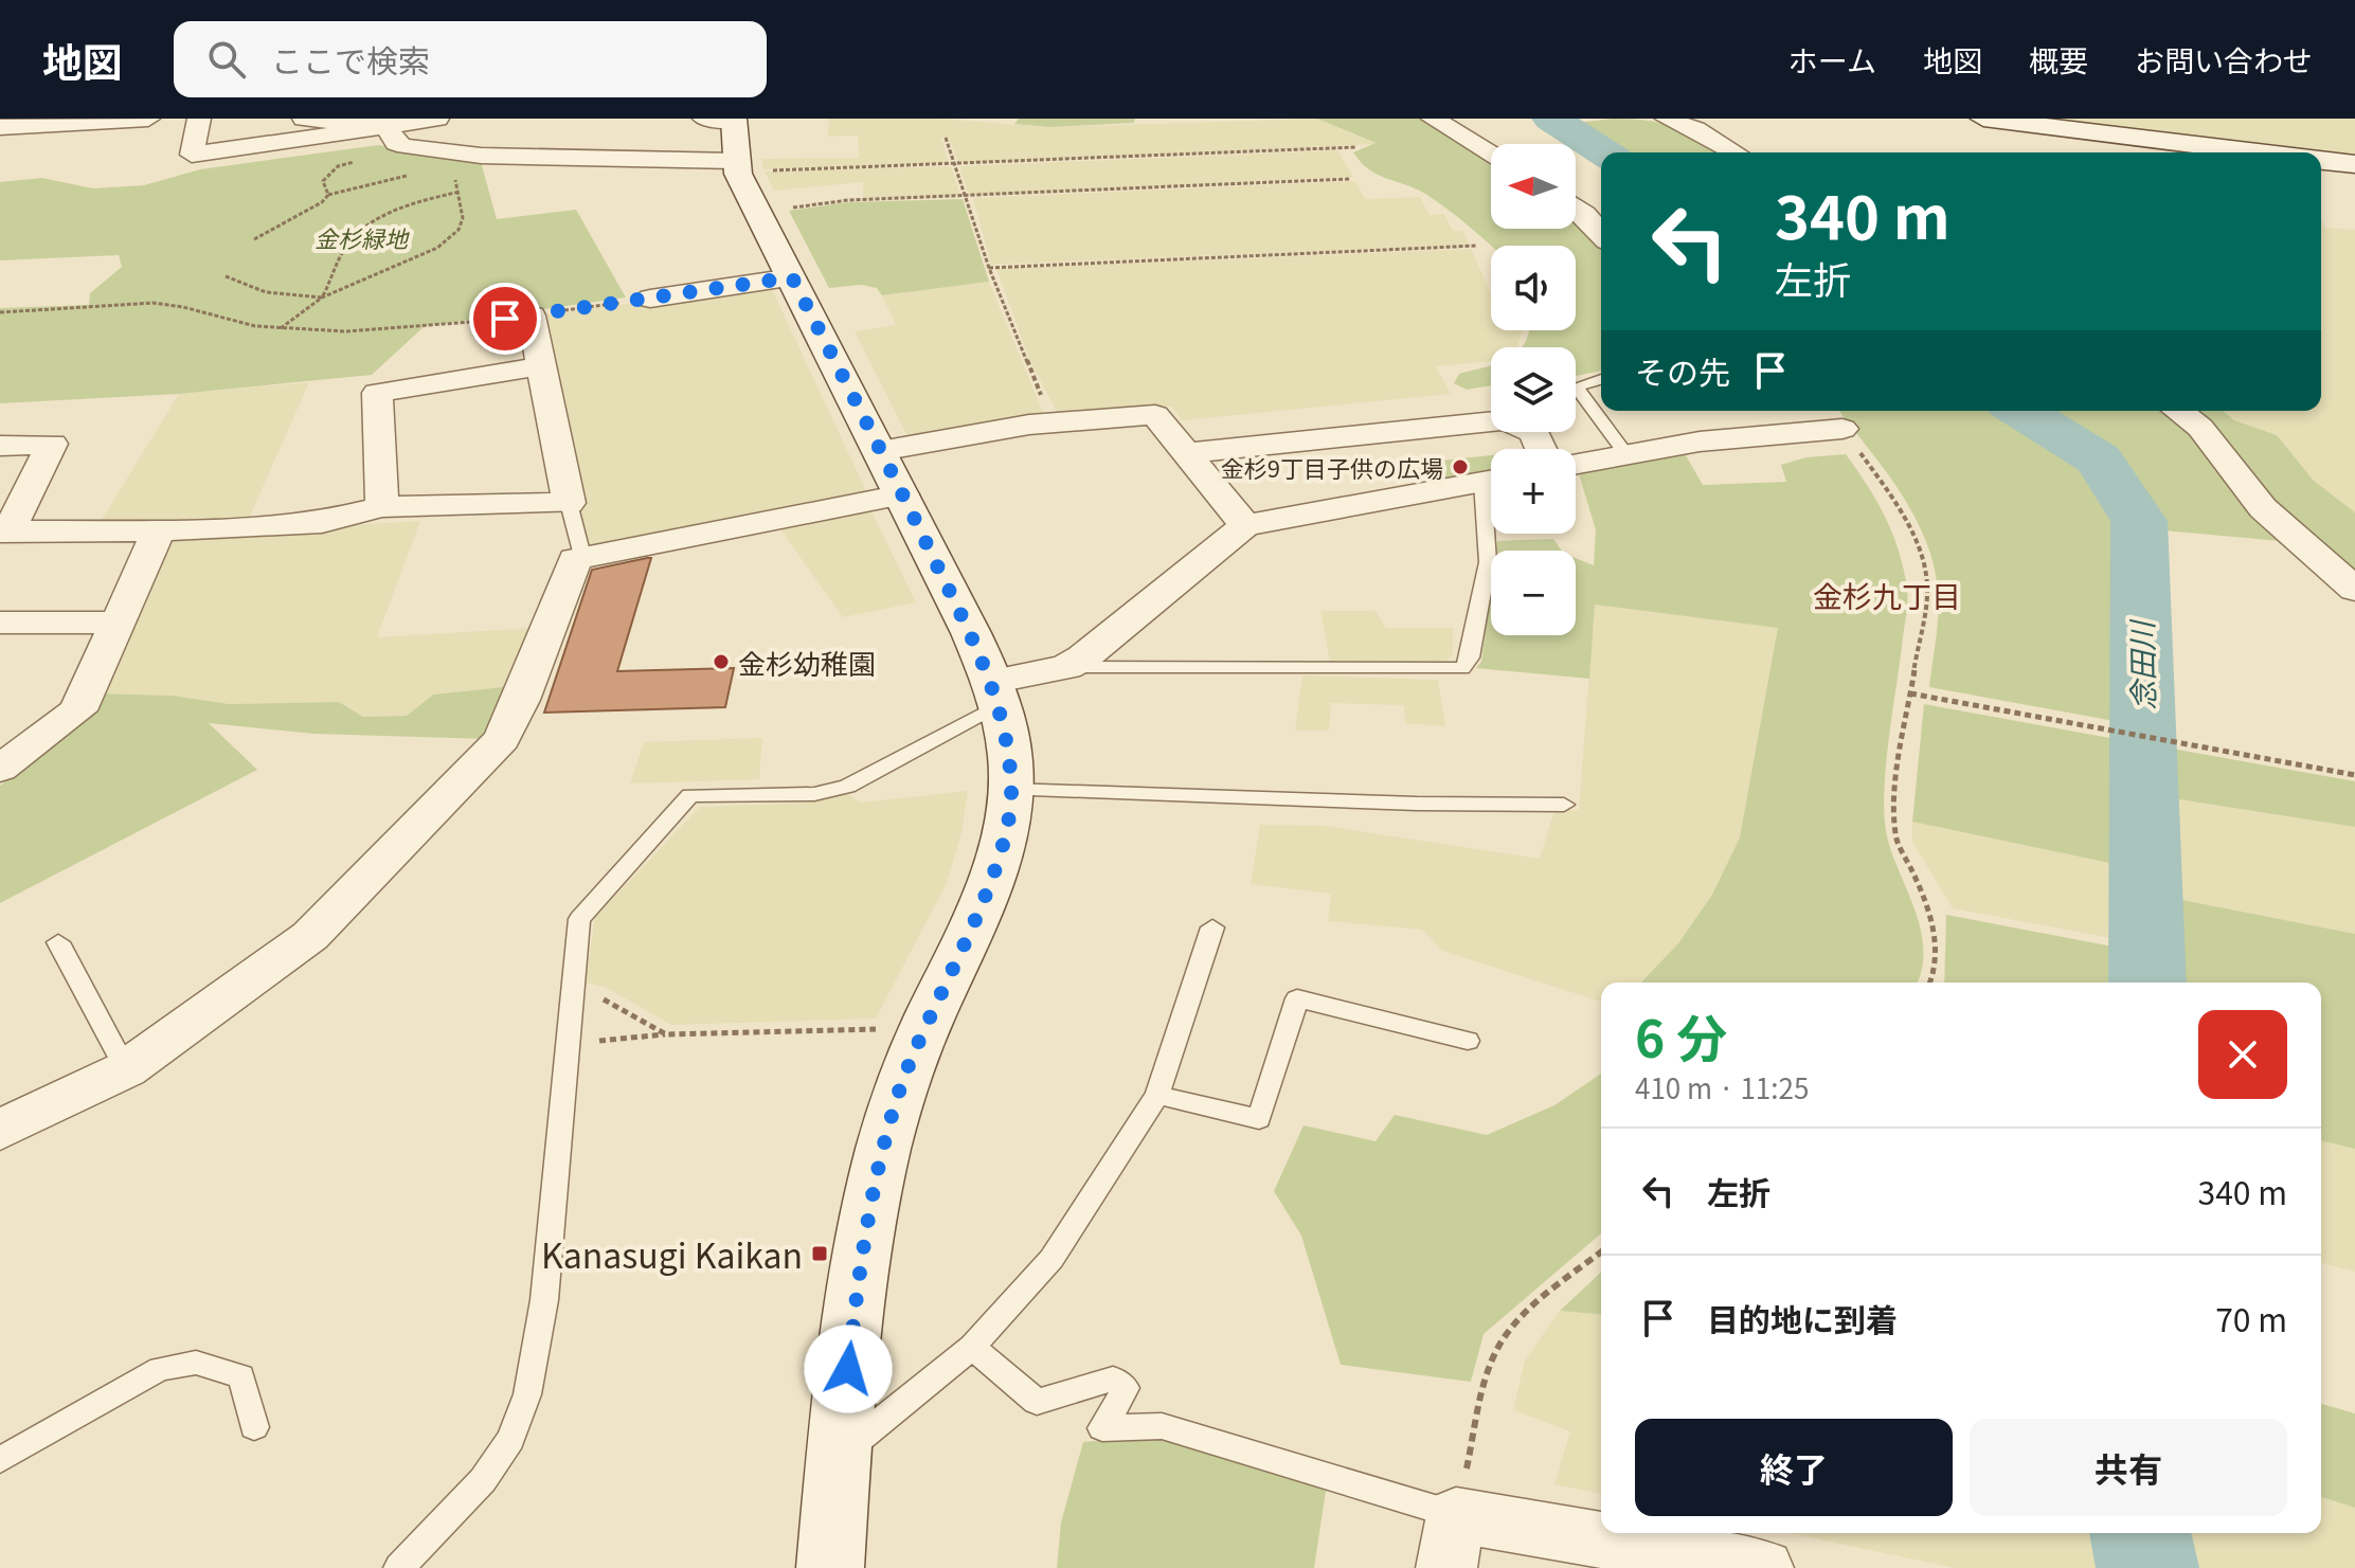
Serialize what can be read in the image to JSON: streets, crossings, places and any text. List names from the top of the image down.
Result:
{
  "districts": ["金杉九丁目"],
  "water": ["念田川"],
  "parks": ["金杉緑地"],
  "places": {
    "other": ["金杉9丁目子供の広場", "金杉幼稚園"],
    "transit": ["Kanasugi Kaikan"]
  },
  "north": "left",
  "page": {
    "header": "地図",
    "search": "ここで検索",
    "nav": [
      "ホーム",
      "地図",
      "概要",
      "お問い合わせ"
    ],
    "map_buttons": ["+", "−"],
    "turn": ["340 m", "左折"],
    "then": "その先",
    "heading": ["6 分", "410 m · 11:25"],
    "list": [
      {
        "name": "左折",
        "value": "340 m"
      },
      {
        "name": "目的地に到着",
        "value": "70 m"
      }
    ],
    "buttons": ["終了", "共有"]
  }
}
